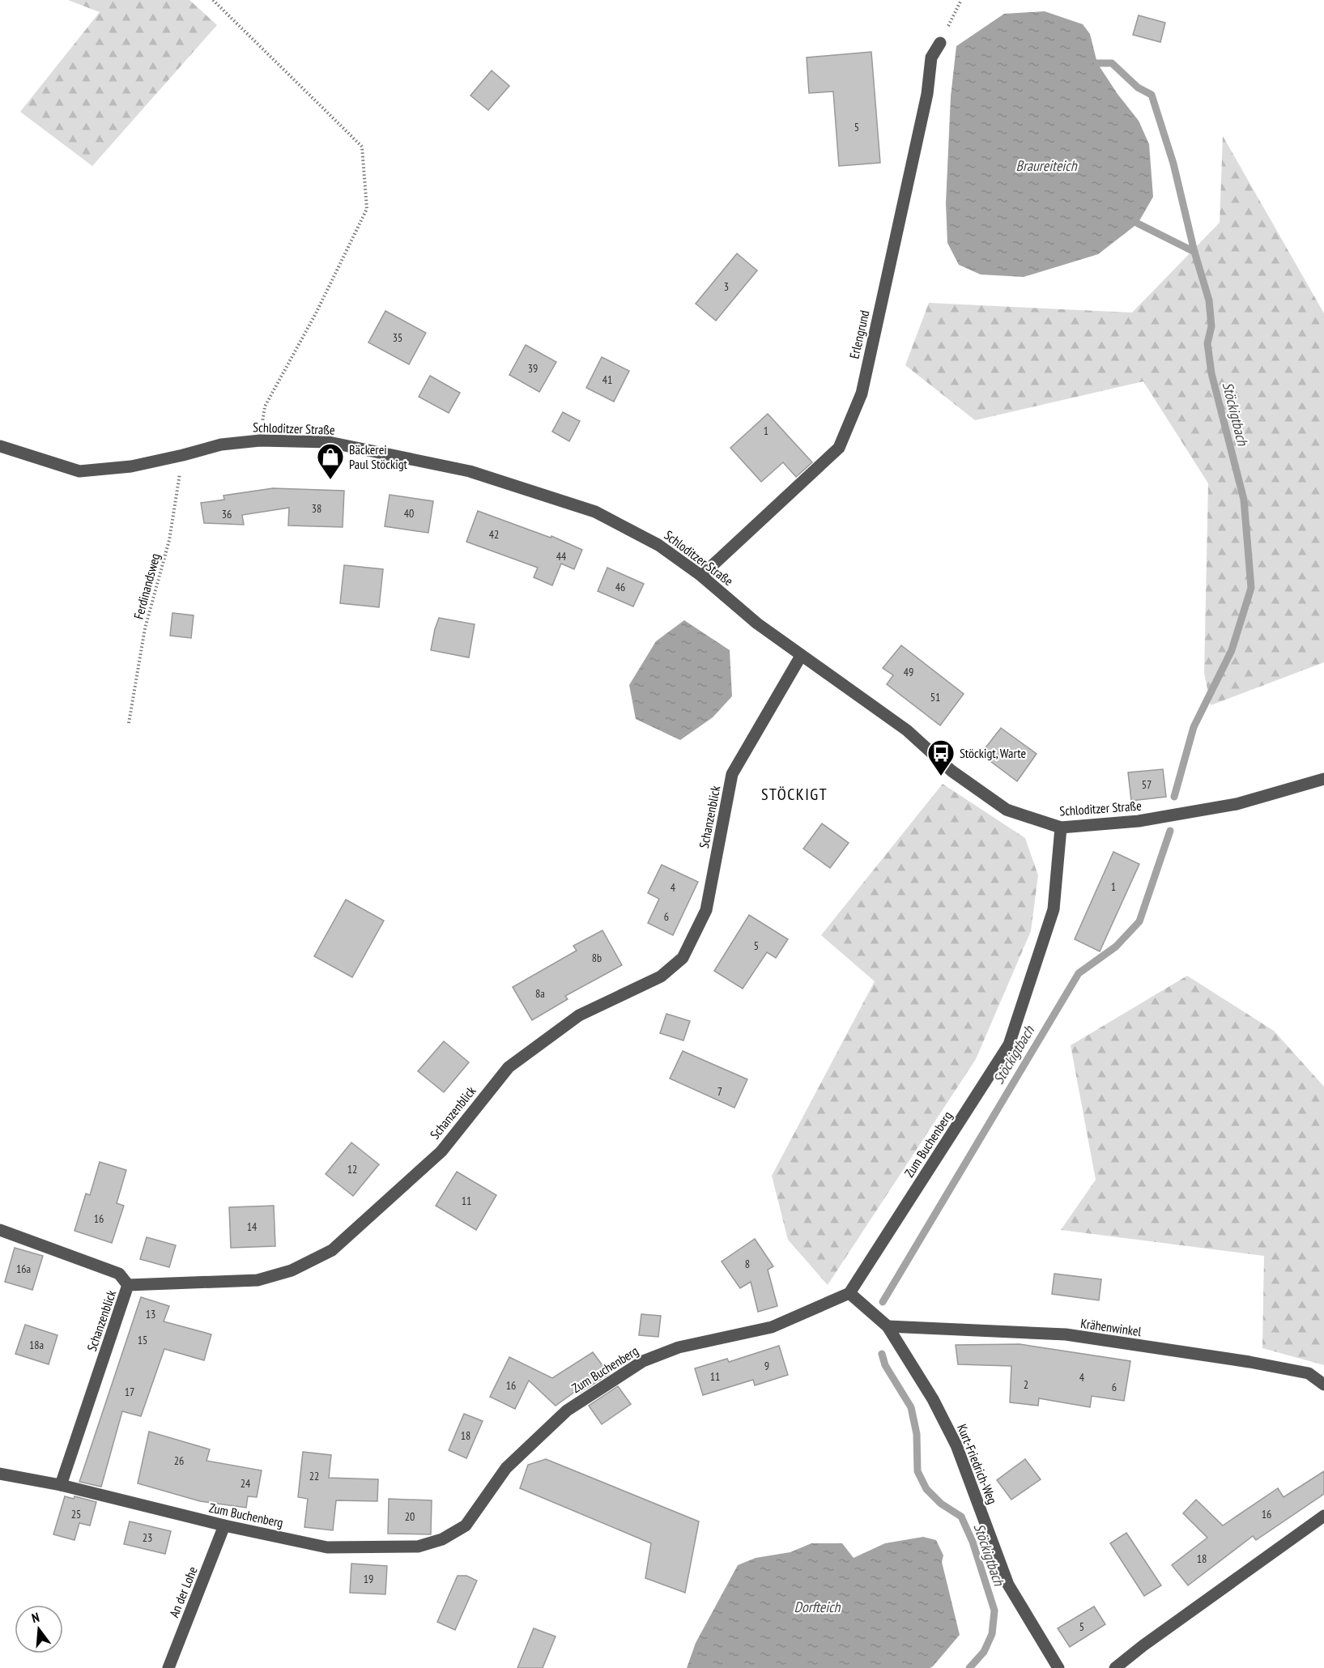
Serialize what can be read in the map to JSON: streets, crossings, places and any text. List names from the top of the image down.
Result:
{
  "streets": {
    "street": [
      "Erlengrund",
      "Schloditzer Straße",
      "Schanzenblick",
      "Zum Buchenberg",
      "Krähenwinkel",
      "Kurt-Friedrich-Weg",
      "An der Lohe"
    ],
    "path": ["Ferdinandsweg"]
  },
  "crossings": [
    ["Erlengrund", "Schloditzer Straße"],
    ["Schloditzer Straße", "Ferdinandsweg"],
    ["Schloditzer Straße", "Schanzenblick"],
    ["Schloditzer Straße", "Zum Buchenberg"],
    ["Schanzenblick", "Zum Buchenberg"],
    ["Zum Buchenberg", "Kurt-Friedrich-Weg"],
    ["Zum Buchenberg", "An der Lohe"],
    ["Krähenwinkel", "Kurt-Friedrich-Weg"]
  ],
  "districts": ["STÖCKIGT"],
  "water": ["Braureiteich", "Stöckigtbach", "Dorfteich"],
  "places": {
    "shop": ["Bäckerei Paul Stöckigt"],
    "bus stop": ["Stöckigt, Warte"]
  },
  "house_numbers": [
    "5",
    "3",
    "35",
    "39",
    "41",
    "1",
    "38",
    "40",
    "36",
    "42",
    "44",
    "46",
    "49",
    "51",
    "57",
    "1",
    "4",
    "6",
    "5",
    "8b",
    "8a",
    "7",
    "12",
    "11",
    "16",
    "14",
    "8",
    "16a",
    "13",
    "15",
    "18a",
    "9",
    "11",
    "4",
    "2",
    "16",
    "6",
    "17",
    "18",
    "26",
    "22",
    "24",
    "25",
    "16",
    "20",
    "23",
    "18",
    "19",
    "5"
  ],
  "north": "top"
}
